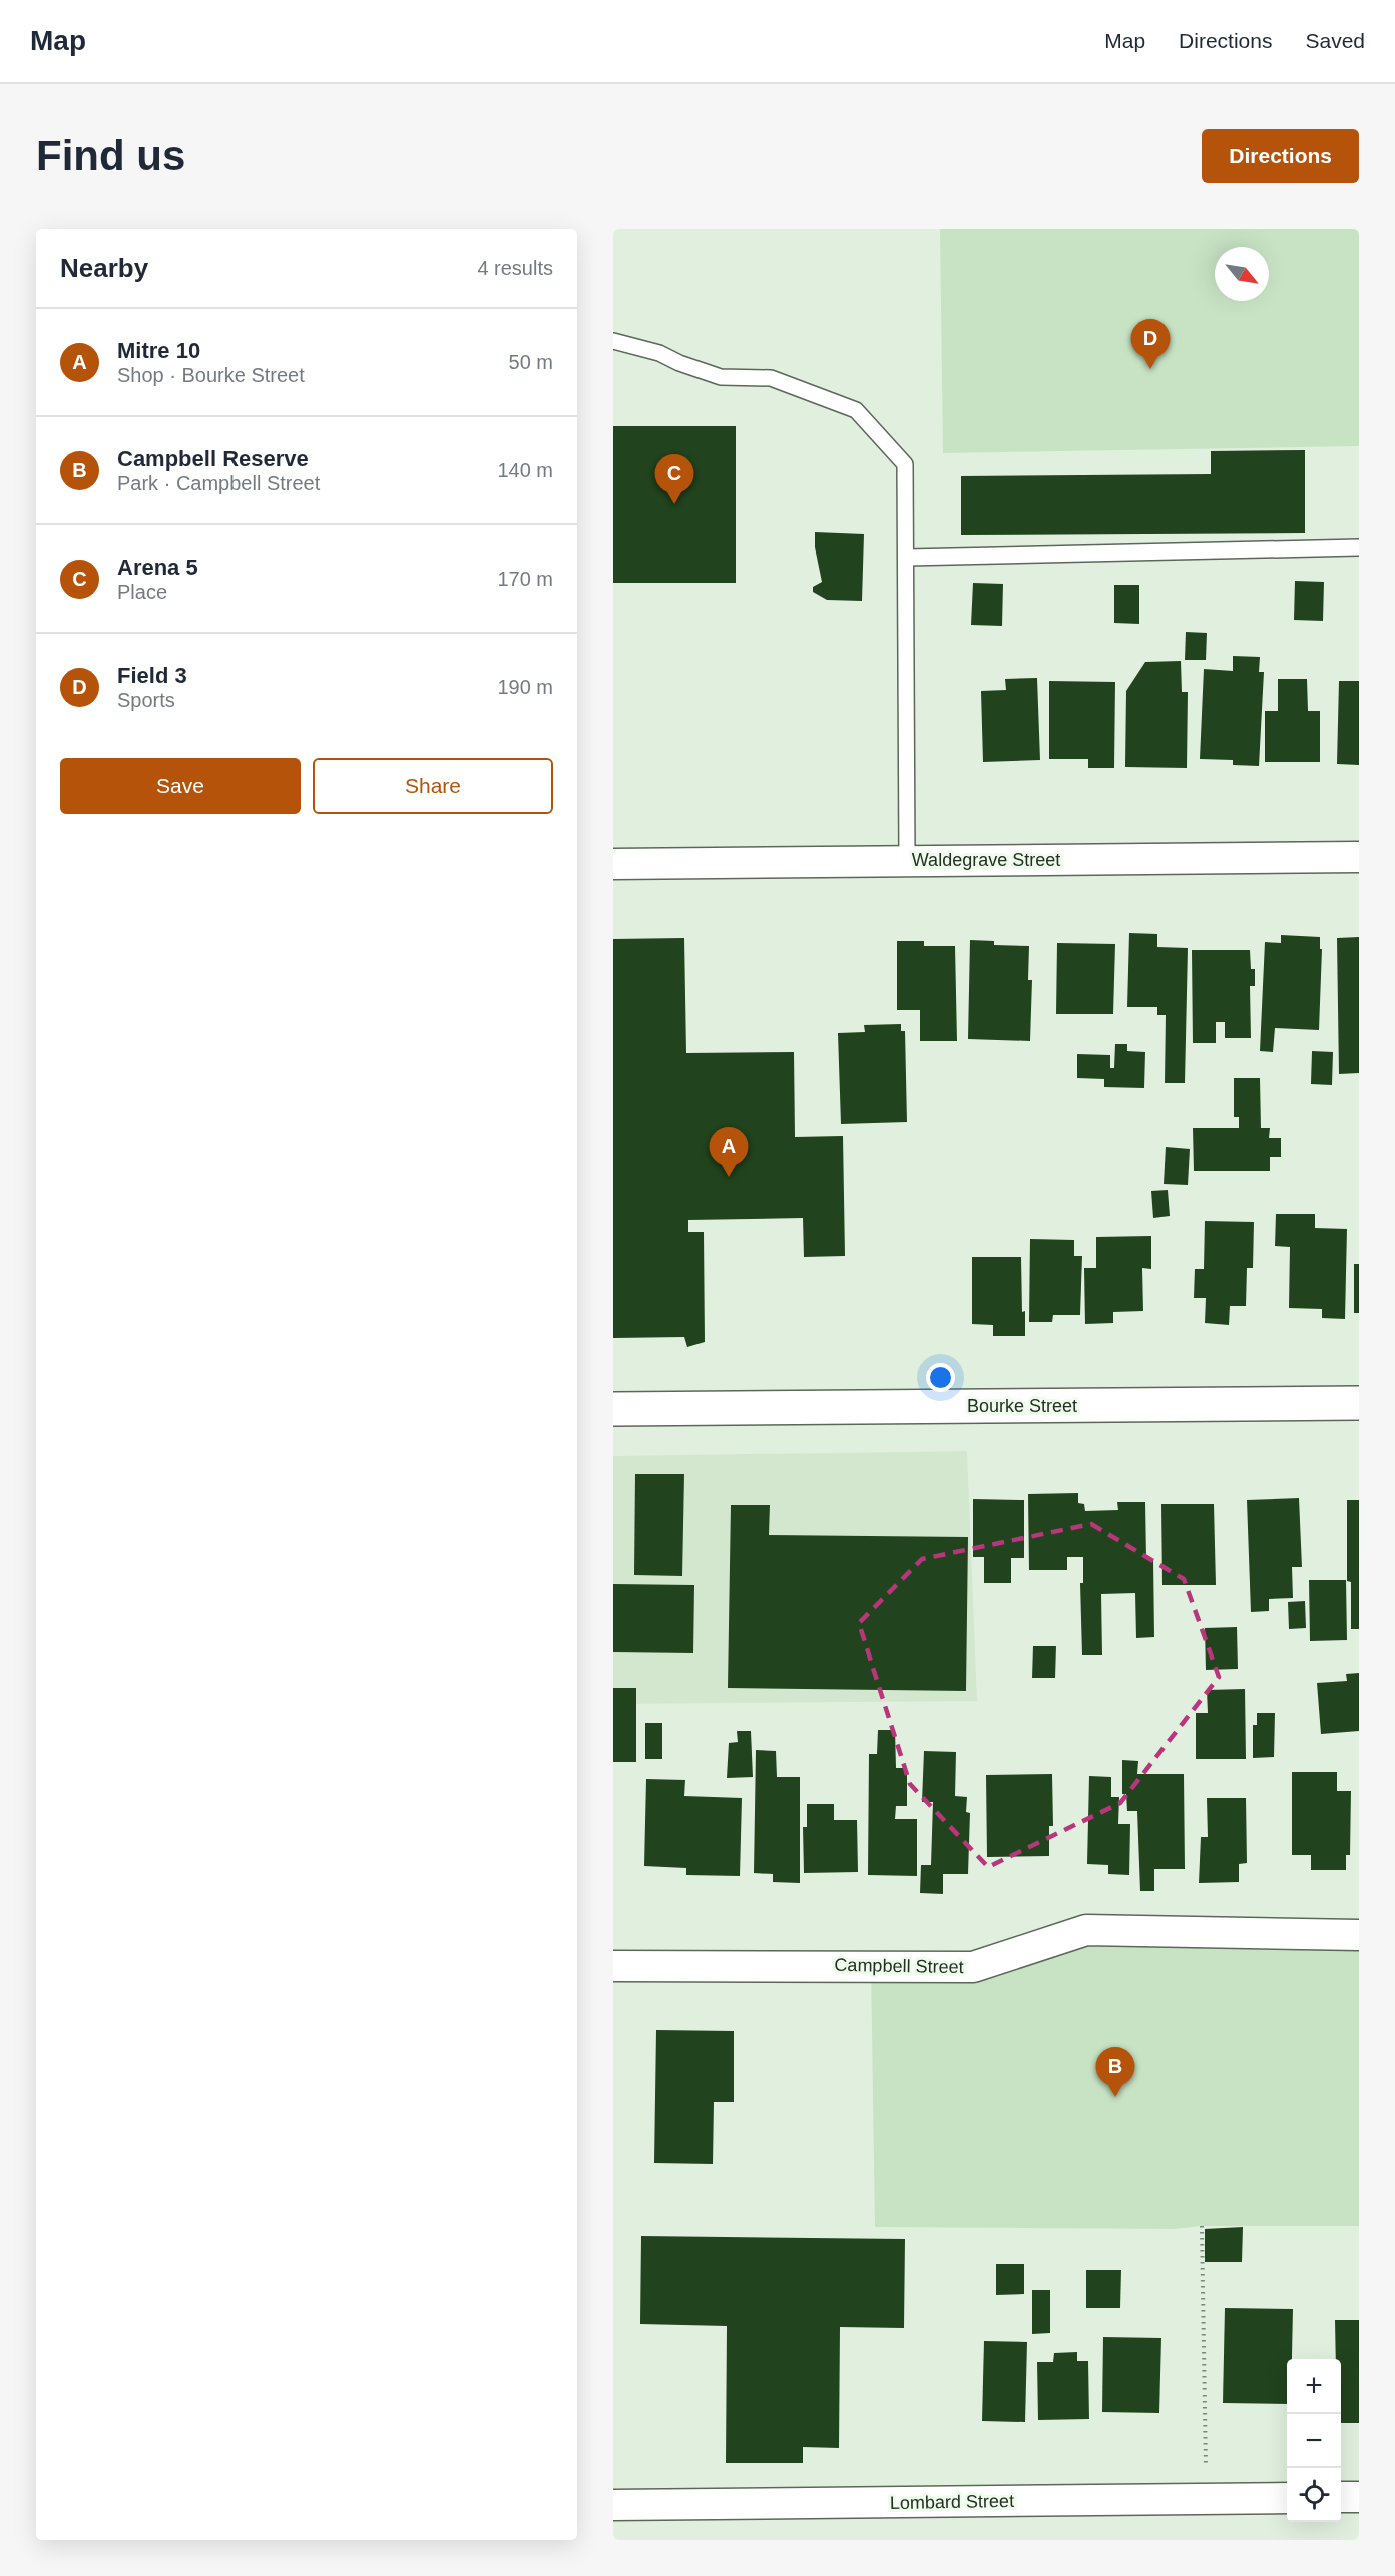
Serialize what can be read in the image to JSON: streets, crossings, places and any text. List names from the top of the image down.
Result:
{
  "streets": {
    "street": [
      "Waldegrave Street",
      "Bourke Street",
      "Campbell Street",
      "Lombard Street"
    ]
  },
  "north": "bottom right",
  "page": {
    "header": "Map",
    "nav": ["Map", "Directions", "Saved"],
    "buttons": [
      "Directions",
      ["Save", "Share"]
    ],
    "title": "Find us",
    "heading": ["Nearby", "4 results"],
    "list": [
      {
        "mark": "A",
        "name": "Mitre 10",
        "note": "Shop · Bourke Street",
        "value": "50 m"
      },
      {
        "mark": "B",
        "name": "Campbell Reserve",
        "note": "Park · Campbell Street",
        "value": "140 m"
      },
      {
        "mark": "C",
        "name": "Arena 5",
        "note": "Place",
        "value": "170 m"
      },
      {
        "mark": "D",
        "name": "Field 3",
        "note": "Sports",
        "value": "190 m"
      }
    ],
    "pins": [
      "D",
      "C",
      "A",
      "B"
    ],
    "map_buttons": ["+", "−"]
  }
}
